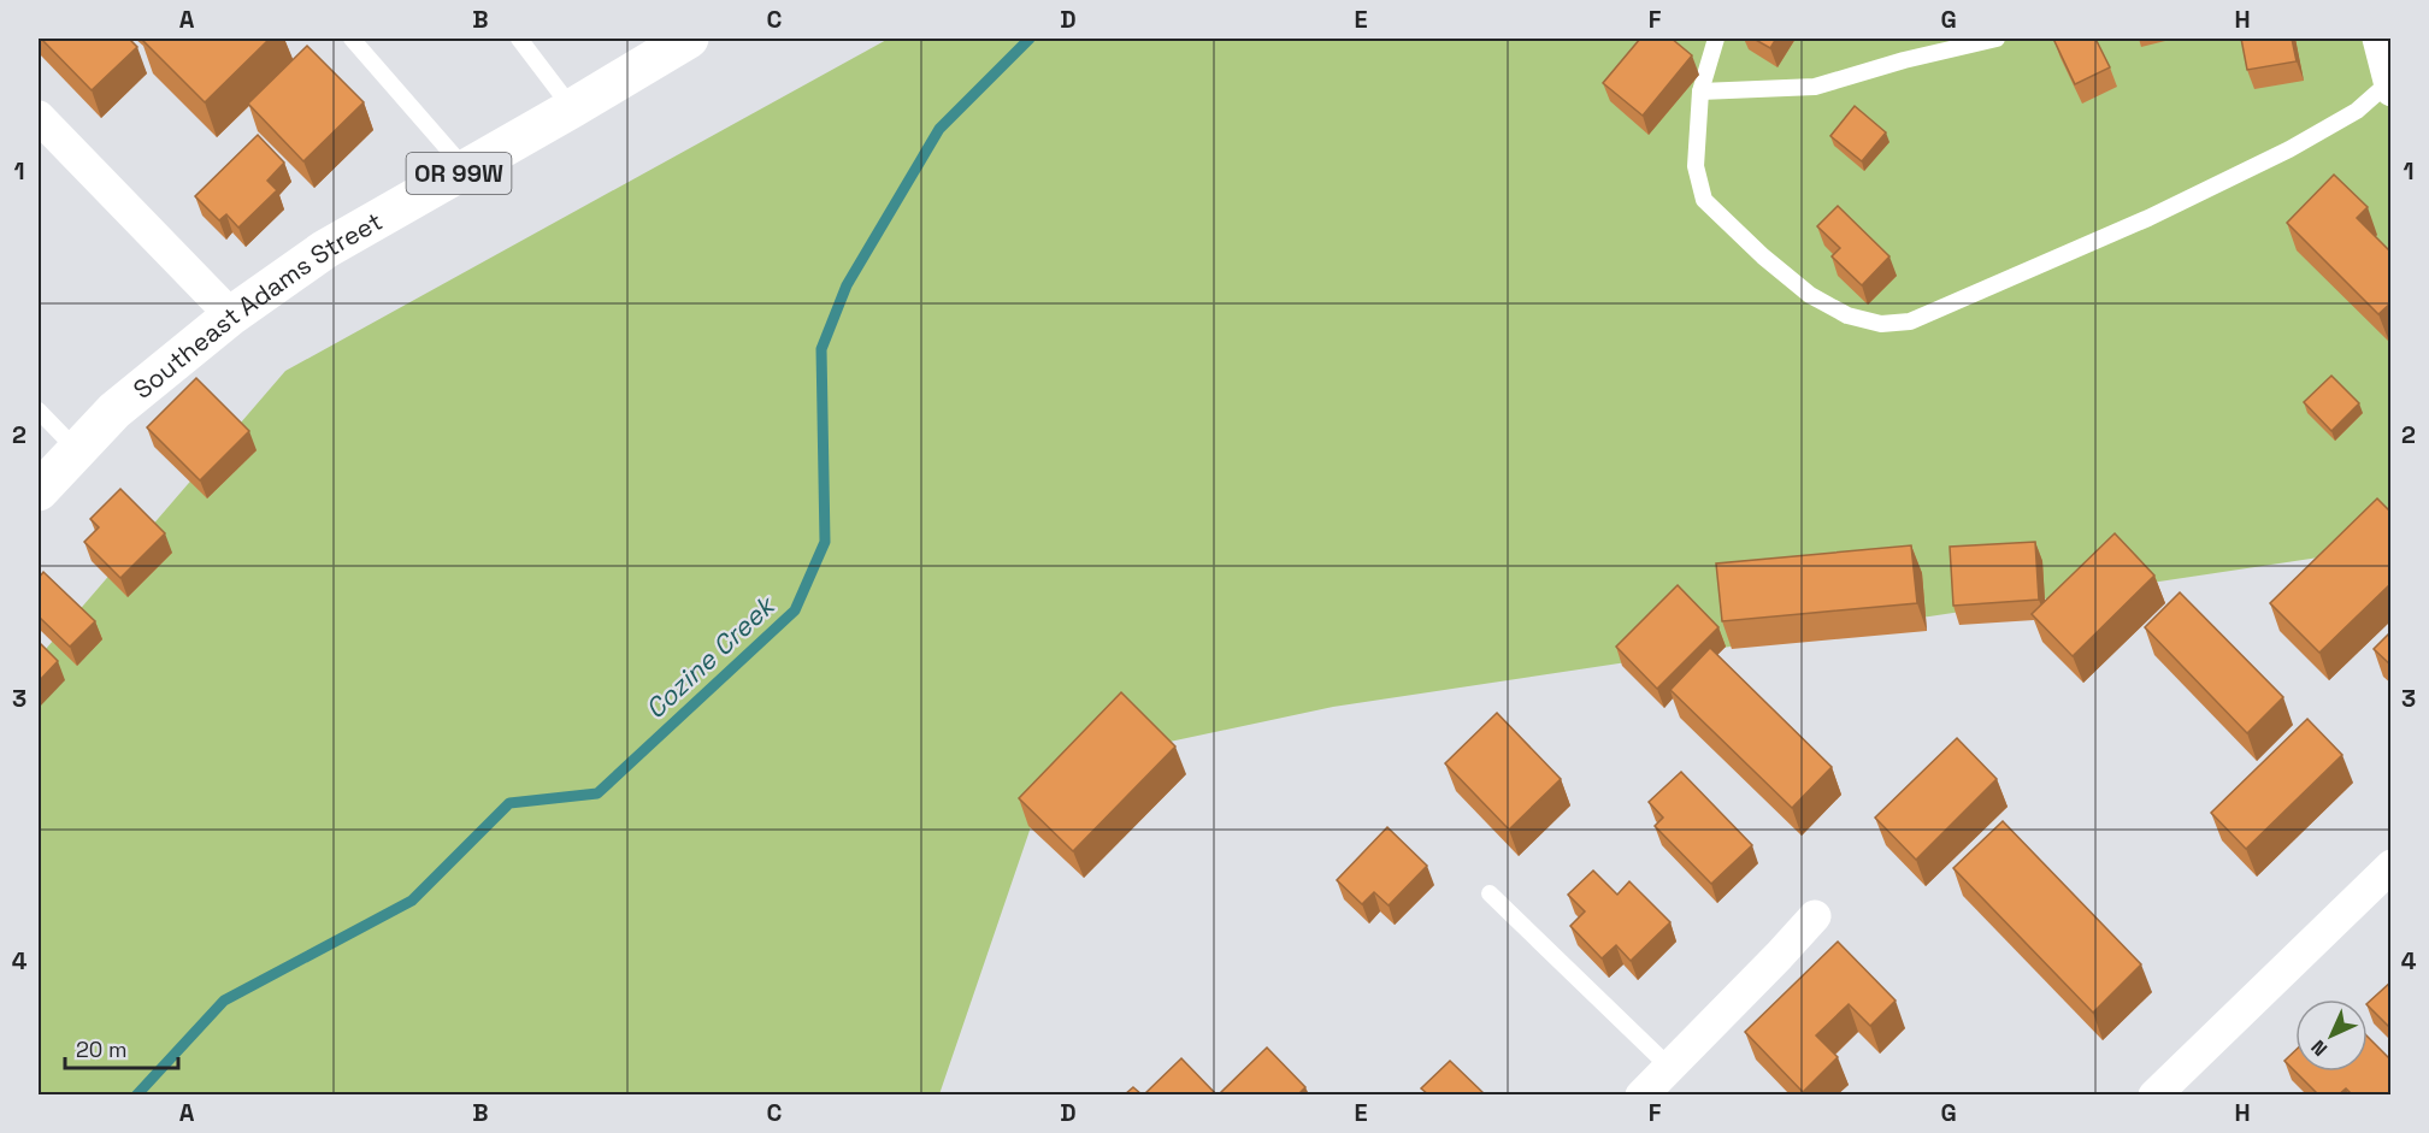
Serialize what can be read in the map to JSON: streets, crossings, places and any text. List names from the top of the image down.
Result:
{
  "streets": {
    "highway": ["OR 99W", "Southeast Adams Street"]
  },
  "water": ["Cozine Creek"],
  "scale_bar": "20 m",
  "north": "bottom left",
  "grid": {
    "columns": [
      "A",
      "B",
      "C",
      "D",
      "E",
      "F",
      "G",
      "H"
    ],
    "rows": [
      "1",
      "2",
      "3",
      "4"
    ]
  }
}
